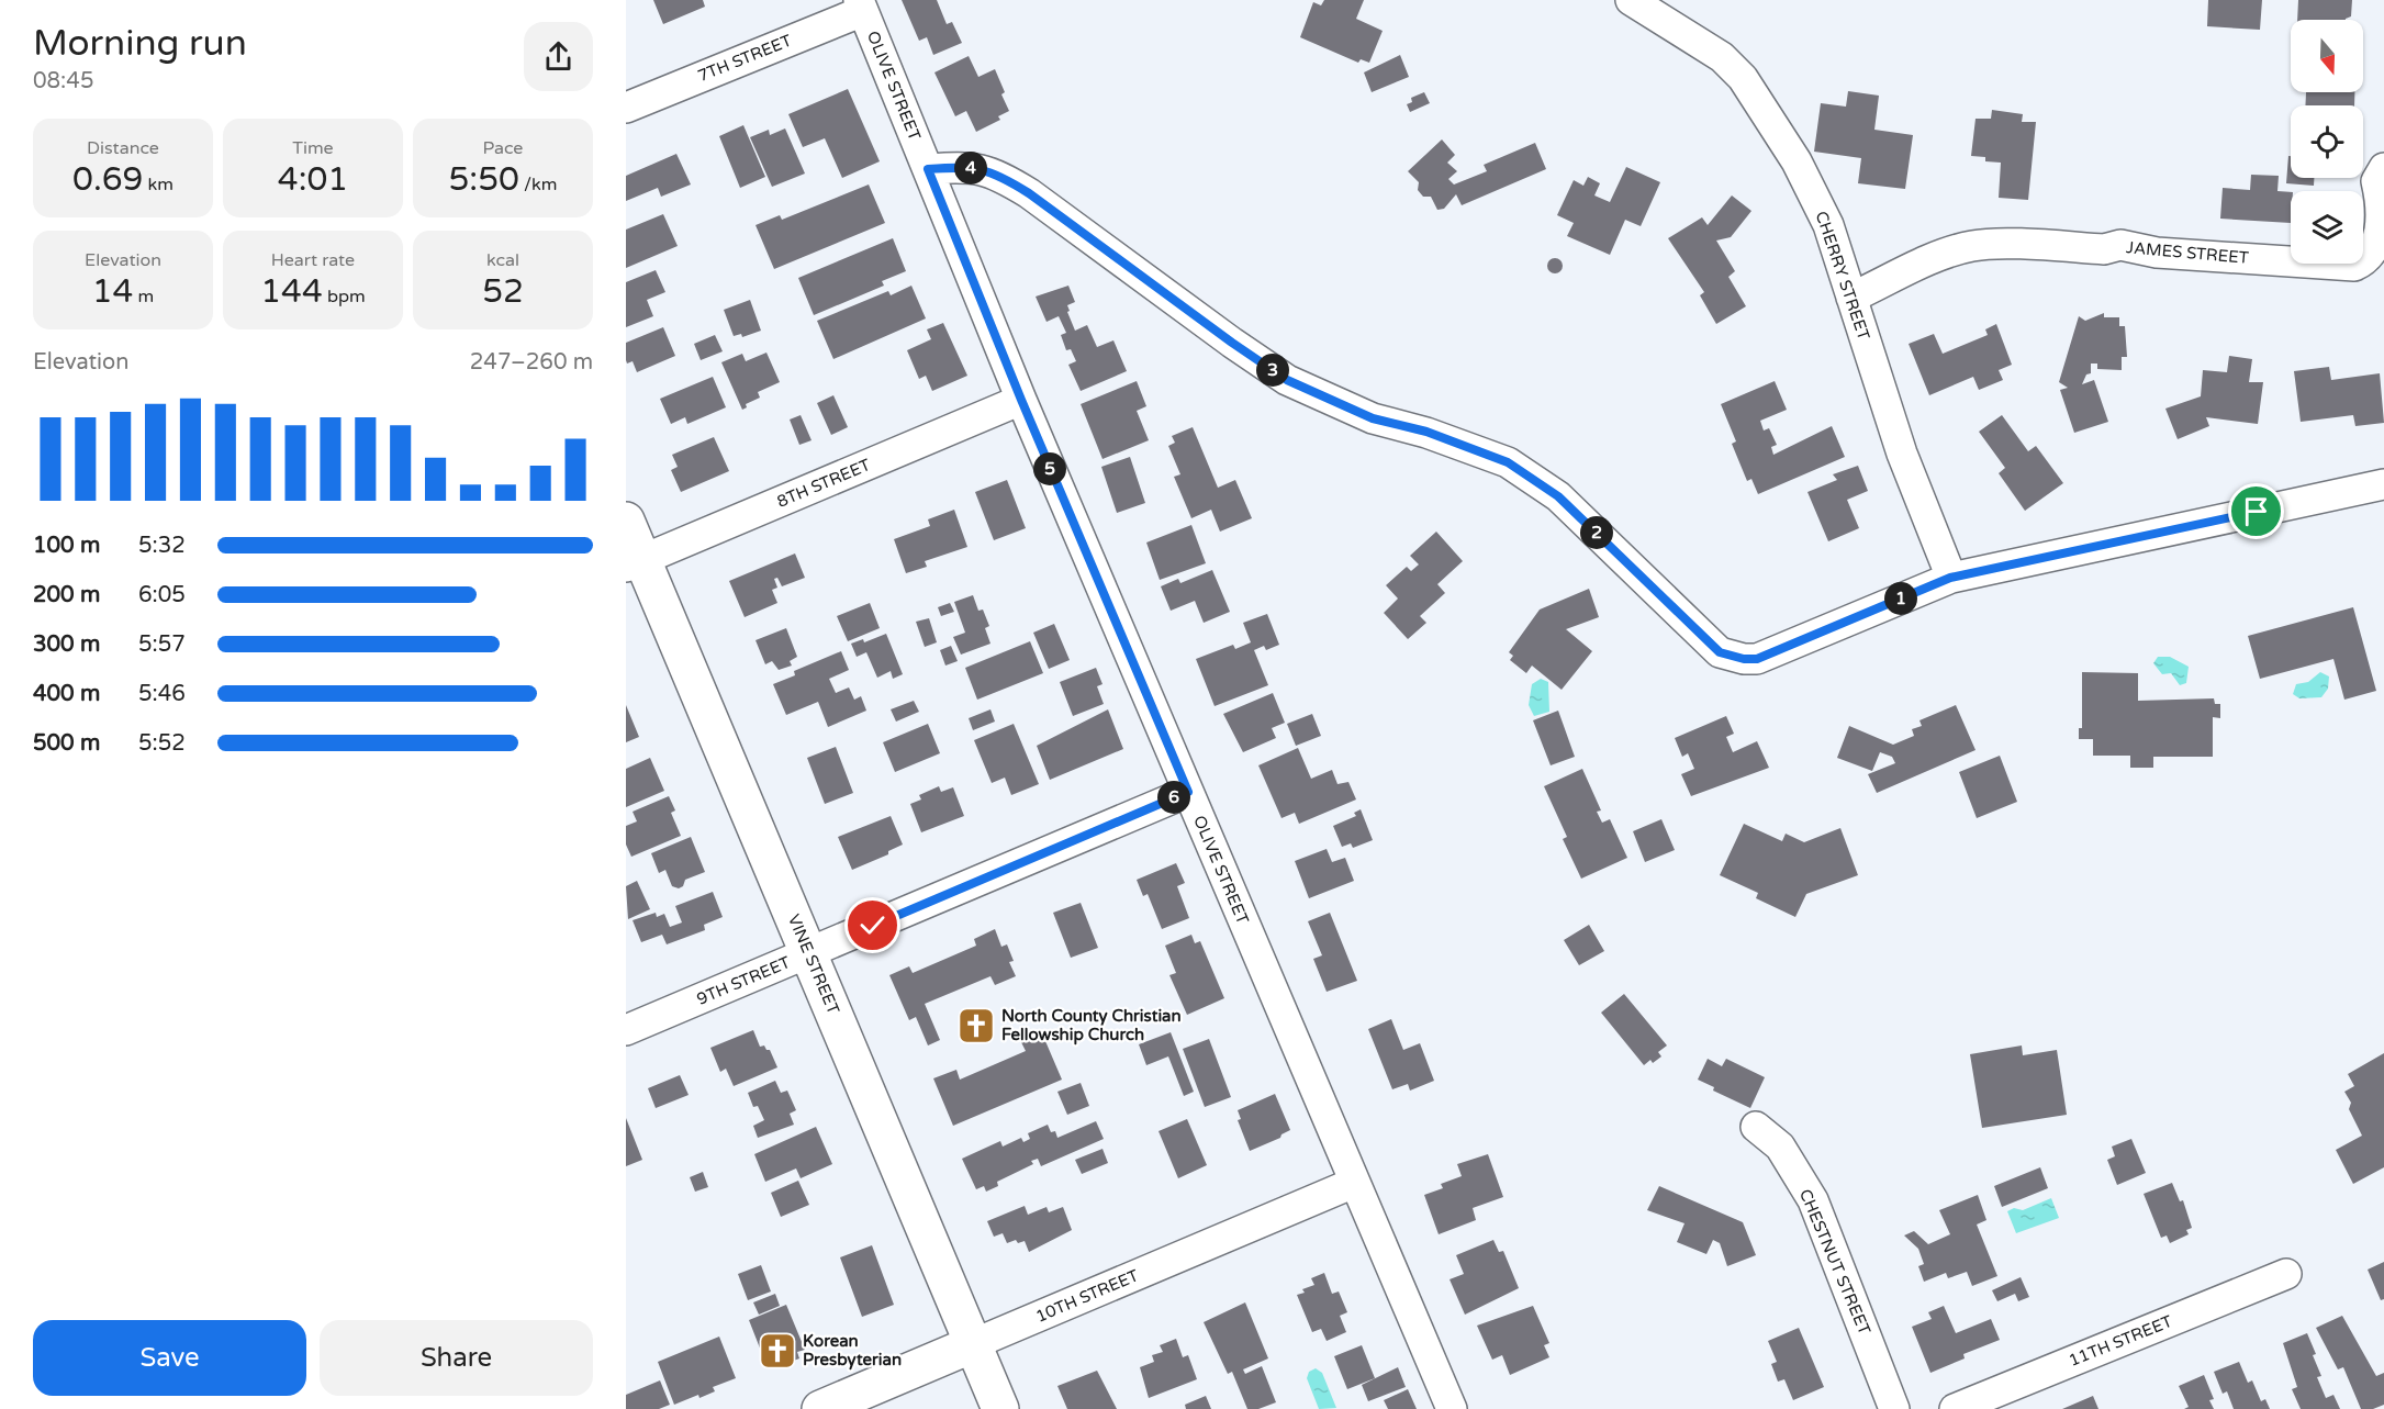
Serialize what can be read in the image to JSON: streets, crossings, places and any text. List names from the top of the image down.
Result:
{
  "streets": {
    "street": [
      "7TH STREET",
      "OLIVE STREET",
      "JAMES STREET",
      "CHERRY STREET",
      "8TH STREET",
      "VINE STREET",
      "9TH STREET",
      "CHESTNUT STREET",
      "10TH STREET",
      "11TH STREET"
    ]
  },
  "crossings": [
    ["7TH STREET", "OLIVE STREET"],
    ["OLIVE STREET", "8TH STREET"],
    ["OLIVE STREET", "9TH STREET"],
    ["OLIVE STREET", "10TH STREET"],
    ["JAMES STREET", "CHERRY STREET"],
    ["8TH STREET", "VINE STREET"],
    ["VINE STREET", "9TH STREET"],
    ["VINE STREET", "10TH STREET"]
  ],
  "places": {
    "church": ["North County Christian Fellowship Church", "Korean Presbyterian"]
  },
  "north": "bottom",
  "page": {
    "heading": ["Morning run", "08:45"],
    "stats": [
      ["Distance", "0.69 km"],
      ["Time", "4:01"],
      ["Pace", "5:50 /km"],
      ["Elevation", "14 m"],
      ["Heart rate", "144 bpm"],
      ["kcal", "52"]
    ],
    "pins": [
      "4",
      "3",
      "5",
      "2",
      "1",
      "6"
    ],
    "chart": ["Elevation", "247–260 m"],
    "list": [
      {
        "name": "100 m",
        "note": "5:32"
      },
      {
        "name": "200 m",
        "note": "6:05"
      },
      {
        "name": "300 m",
        "note": "5:57"
      },
      {
        "name": "400 m",
        "note": "5:46"
      },
      {
        "name": "500 m",
        "note": "5:52"
      }
    ],
    "buttons": ["Save", "Share"]
  }
}
